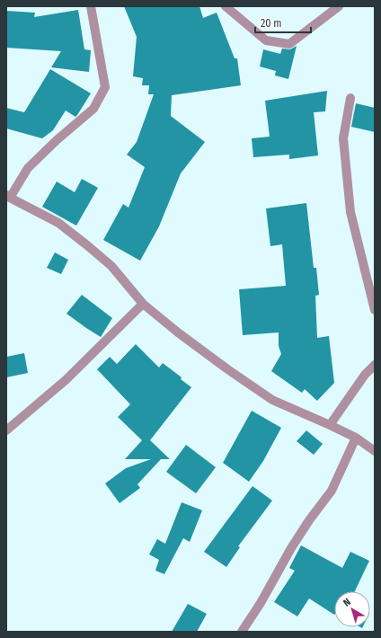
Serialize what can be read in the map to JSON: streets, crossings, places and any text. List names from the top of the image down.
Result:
{
  "scale_bar": "20 m",
  "north": "top left"
}
